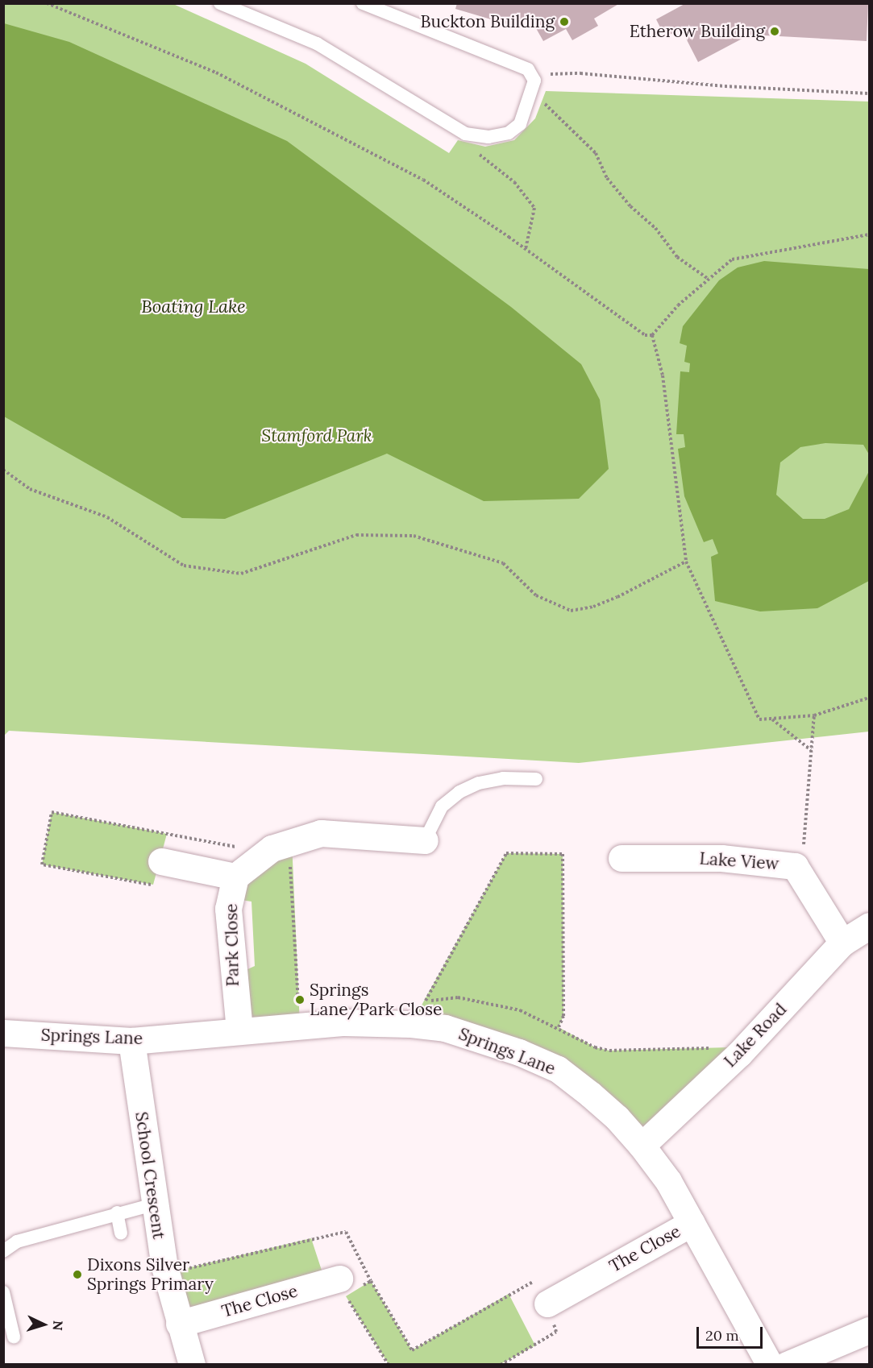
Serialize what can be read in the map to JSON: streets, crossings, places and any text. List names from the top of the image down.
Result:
{
  "streets": {
    "street": [
      "Lake View",
      "Park Close",
      "Lake Road",
      "Springs Lane",
      "School Crescent",
      "The Close"
    ]
  },
  "crossings": [
    ["Lake View", "Lake Road"],
    ["Park Close", "Springs Lane"],
    ["Lake Road", "Springs Lane"],
    ["Springs Lane", "School Crescent"],
    ["Springs Lane", "The Close"],
    ["School Crescent", "The Close"]
  ],
  "water": ["Boating Lake"],
  "parks": ["Stamford Park"],
  "places": [
    "Buckton Building",
    "Etherow Building",
    "Springs Lane/Park Close",
    "Dixons Silver Springs Primary"
  ],
  "scale_bar": "20 m",
  "north": "right"
}
